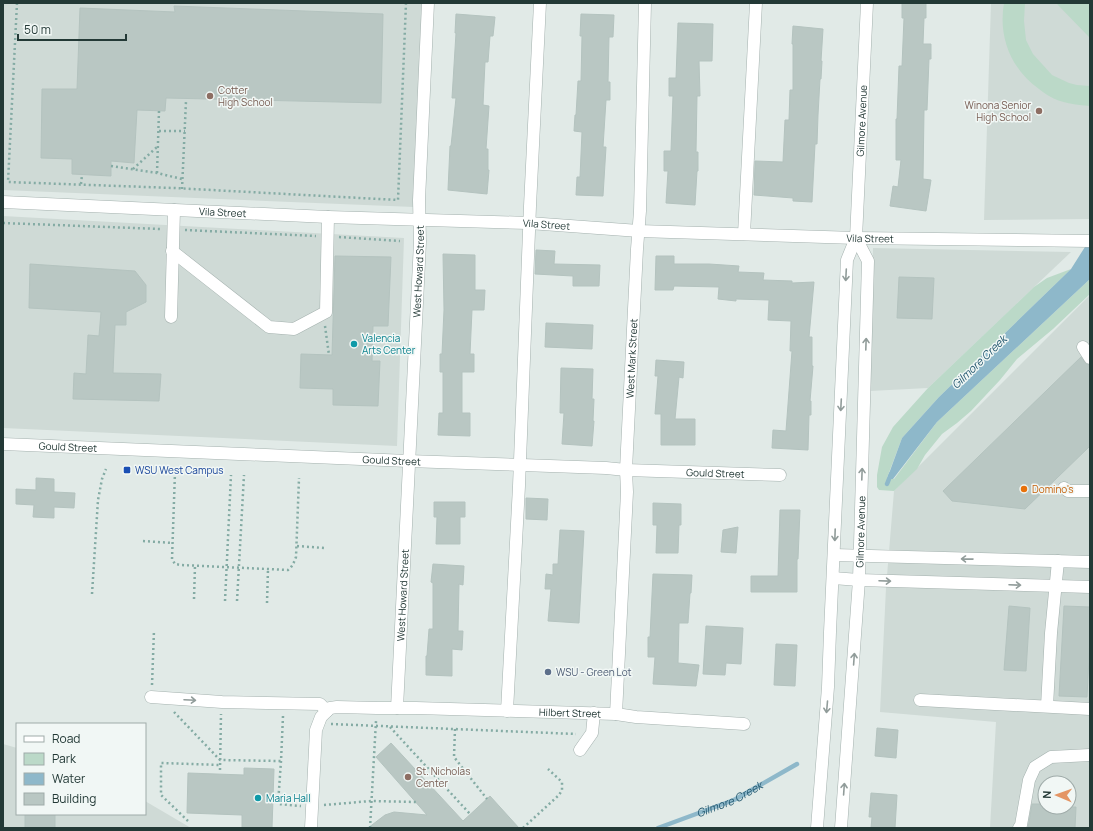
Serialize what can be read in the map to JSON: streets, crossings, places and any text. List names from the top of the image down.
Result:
{
  "streets": {
    "street": [
      "Gilmore Avenue",
      "Vila Street",
      "West Howard Street",
      "West Mark Street",
      "Gould Street",
      "Hilbert Street"
    ]
  },
  "crossings": [
    ["Gilmore Avenue", "Vila Street"],
    ["Vila Street", "West Howard Street"],
    ["Vila Street", "West Mark Street"],
    ["West Howard Street", "Gould Street"],
    ["West Howard Street", "Hilbert Street"],
    ["West Mark Street", "Gould Street"],
    ["West Mark Street", "Hilbert Street"]
  ],
  "water": ["Gilmore Creek"],
  "places": {
    "other": [
      "Cotter High School",
      "Winona Senior High School",
      "Valencia Arts Center",
      "Domino's",
      "WSU - Green Lot",
      "St. Nicholas Center",
      "Maria Hall"
    ],
    "transit": ["WSU West Campus"]
  },
  "legend": [
    "Road",
    "Park",
    "Water",
    "Building"
  ],
  "scale_bar": "50 m",
  "north": "left"
}
